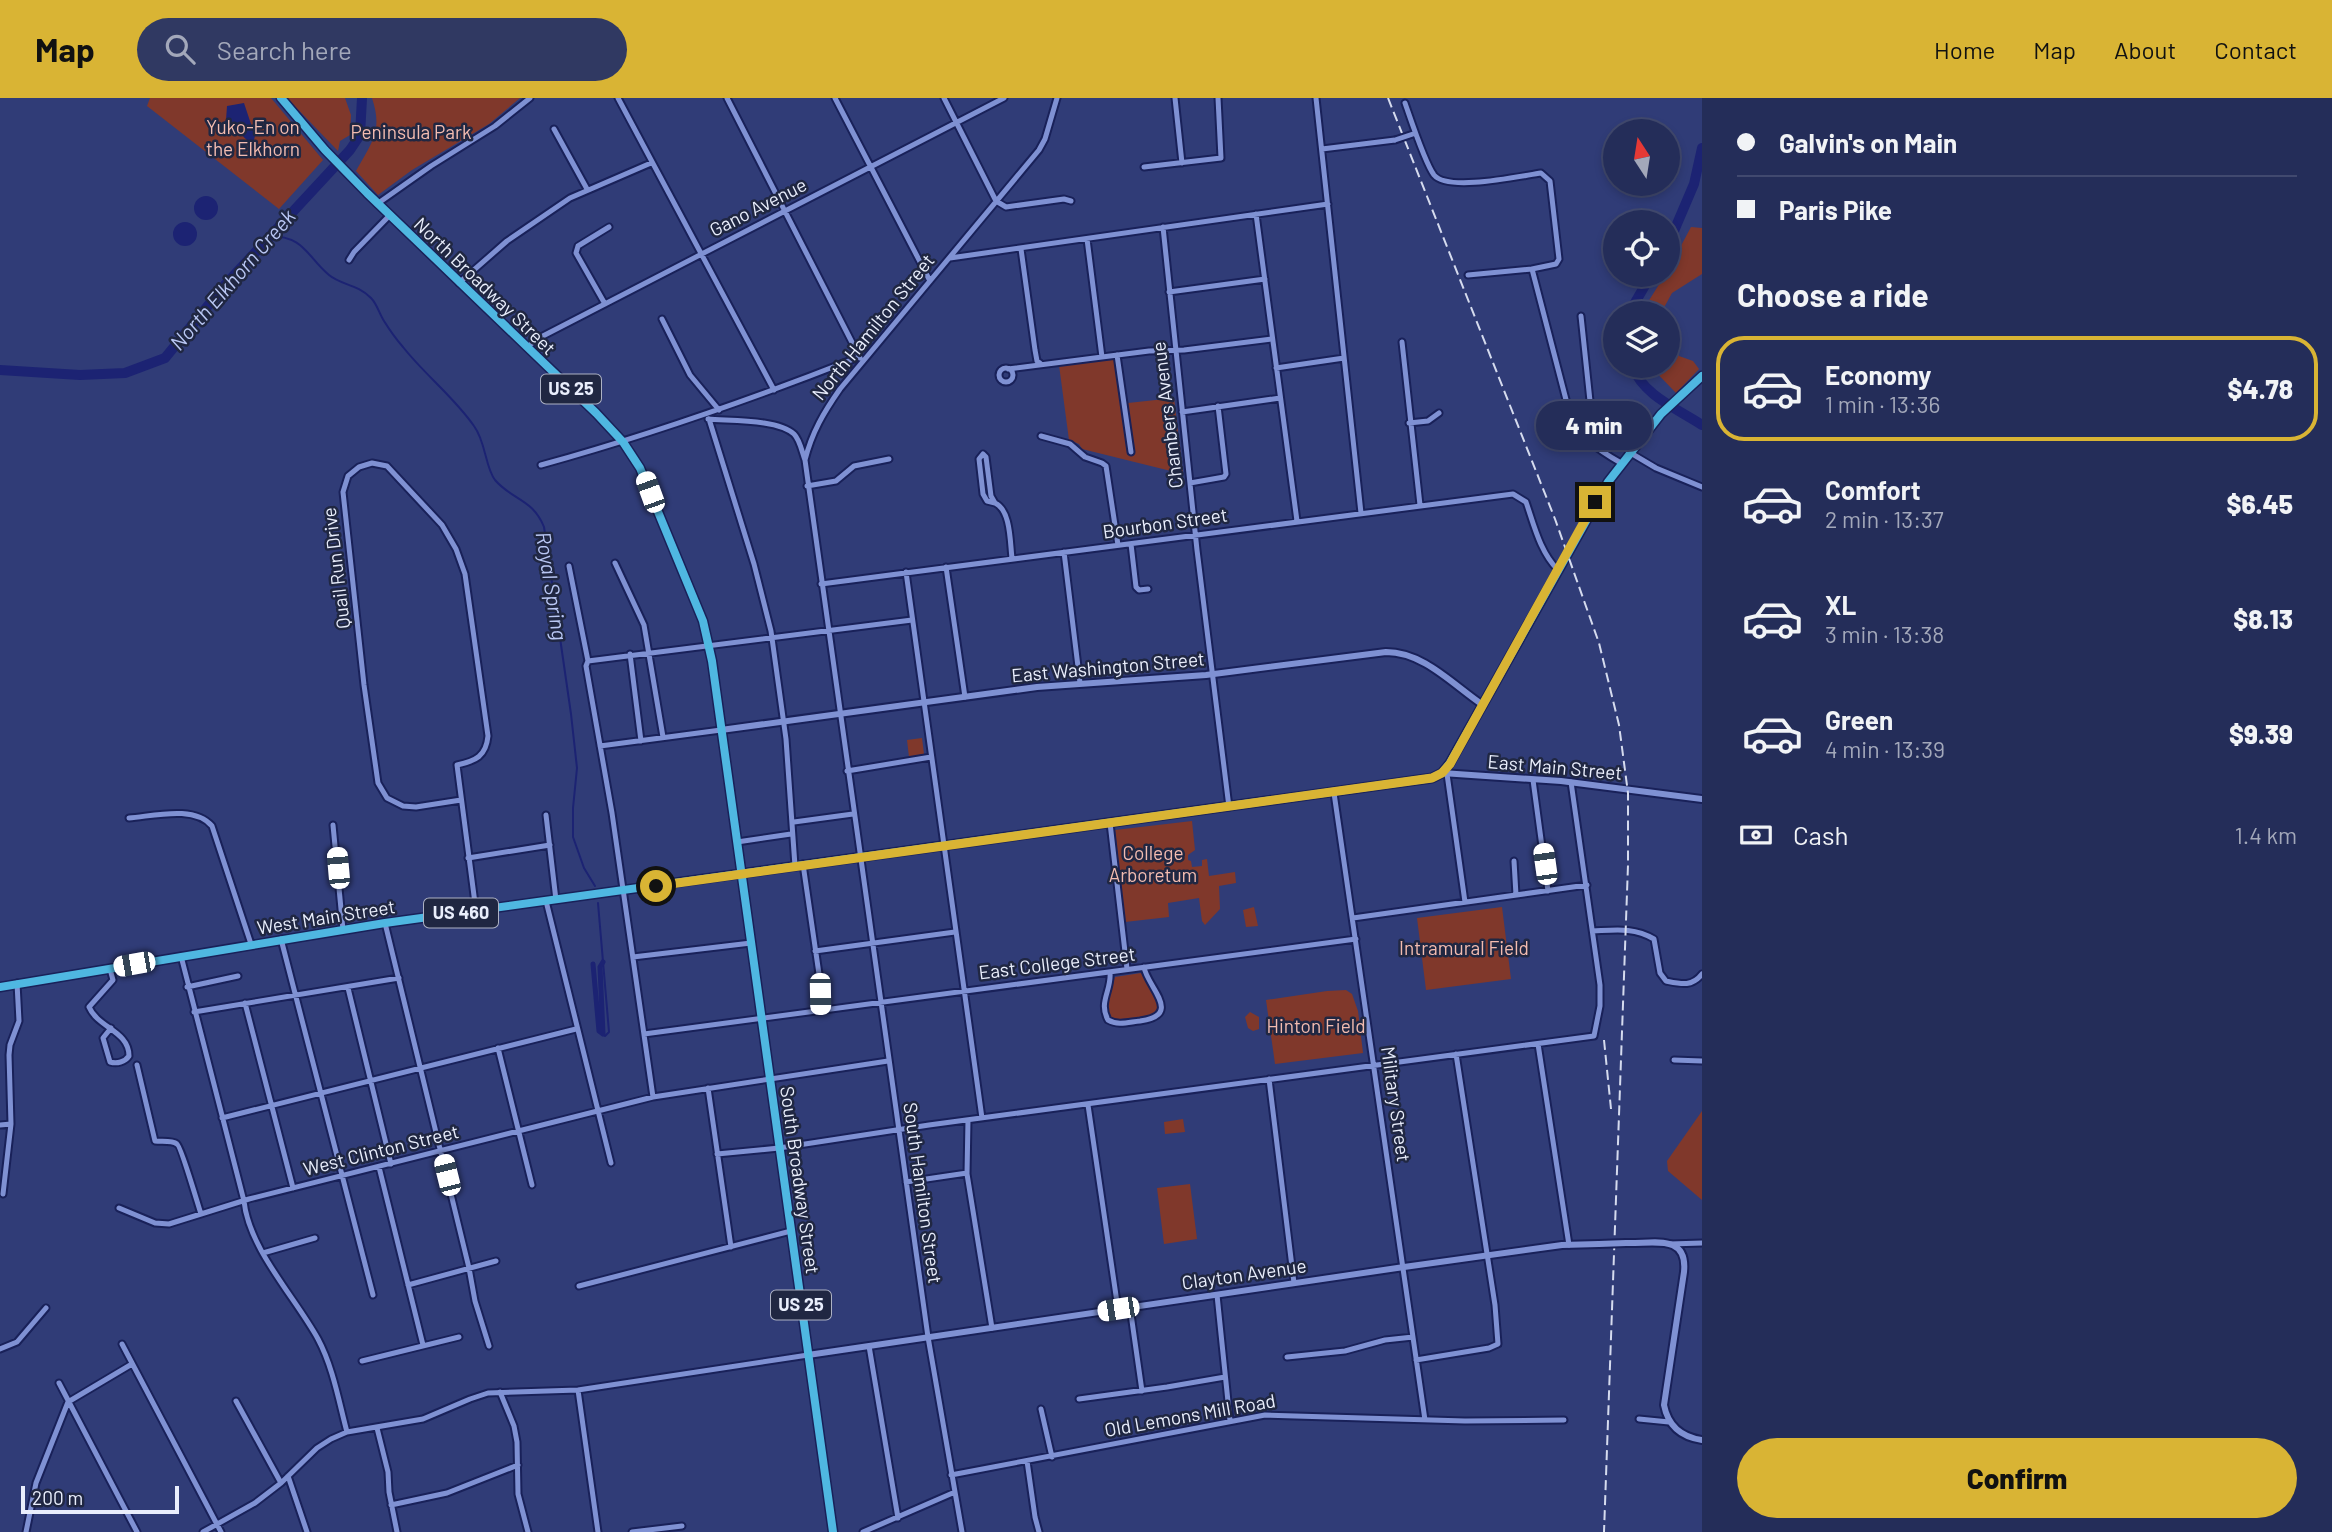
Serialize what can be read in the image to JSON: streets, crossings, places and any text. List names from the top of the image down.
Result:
{
  "streets": {
    "main road": [
      "North Broadway Street",
      "US 25",
      "East Main Street",
      "US 460",
      "West Main Street",
      "South Broadway Street"
    ],
    "street": [
      "Gano Avenue",
      "North Hamilton Street",
      "Chambers Avenue",
      "Bourbon Street",
      "Quail Run Drive",
      "East Washington Street",
      "East College Street",
      "Military Street",
      "West Clinton Street",
      "South Hamilton Street",
      "Clayton Avenue",
      "Old Lemons Mill Road"
    ]
  },
  "crossings": [
    ["Gano Avenue", "North Broadway Street"],
    ["North Broadway Street", "US 25"],
    ["North Broadway Street", "East Washington Street"],
    ["North Hamilton Street", "Bourbon Street"],
    ["North Hamilton Street", "East Washington Street"],
    ["North Hamilton Street", "East Main Street"],
    ["North Hamilton Street", "South Hamilton Street"],
    ["US 25", "East Washington Street"],
    ["US 25", "East Main Street"],
    ["US 25", "West Main Street"],
    ["US 25", "South Broadway Street"],
    ["Chambers Avenue", "Bourbon Street"],
    ["Chambers Avenue", "East Washington Street"],
    ["Chambers Avenue", "East Main Street"],
    ["East Main Street", "West Main Street"],
    ["East Main Street", "Military Street"],
    ["East Main Street", "South Broadway Street"],
    ["East Main Street", "South Hamilton Street"],
    ["West Main Street", "South Broadway Street"],
    ["East College Street", "Military Street"],
    ["East College Street", "South Broadway Street"],
    ["East College Street", "South Hamilton Street"],
    ["Military Street", "Clayton Avenue"],
    ["Military Street", "Old Lemons Mill Road"],
    ["West Clinton Street", "South Broadway Street"],
    ["West Clinton Street", "South Hamilton Street"],
    ["South Broadway Street", "Clayton Avenue"],
    ["South Hamilton Street", "Clayton Avenue"],
    ["South Hamilton Street", "Old Lemons Mill Road"]
  ],
  "water": ["North Elkhorn Creek", "Royal Spring"],
  "parks": [
    "Yuko-En on the Elkhorn",
    "Peninsula Park",
    "College Arboretum",
    "Intramural Field",
    "Hinton Field"
  ],
  "scale_bar": "200 m",
  "north": "top",
  "page": {
    "header": "Map",
    "search": "Search here",
    "nav": [
      "Home",
      "Map",
      "About",
      "Contact"
    ],
    "banner": ["Galvin's on Main", "Paris Pike"],
    "heading": "Choose a ride",
    "list": [
      {
        "name": "Economy",
        "note": "1 min · 13:36",
        "value": "$4.78"
      },
      {
        "name": "Comfort",
        "note": "2 min · 13:37",
        "value": "$6.45"
      },
      {
        "name": "XL",
        "note": "3 min · 13:38",
        "value": "$8.13"
      },
      {
        "name": "Green",
        "note": "4 min · 13:39",
        "value": "$9.39"
      }
    ],
    "bubble": "4 min",
    "pay": ["Cash", "1.4 km"],
    "buttons": "Confirm",
    "scale": "200 m"
  }
}
